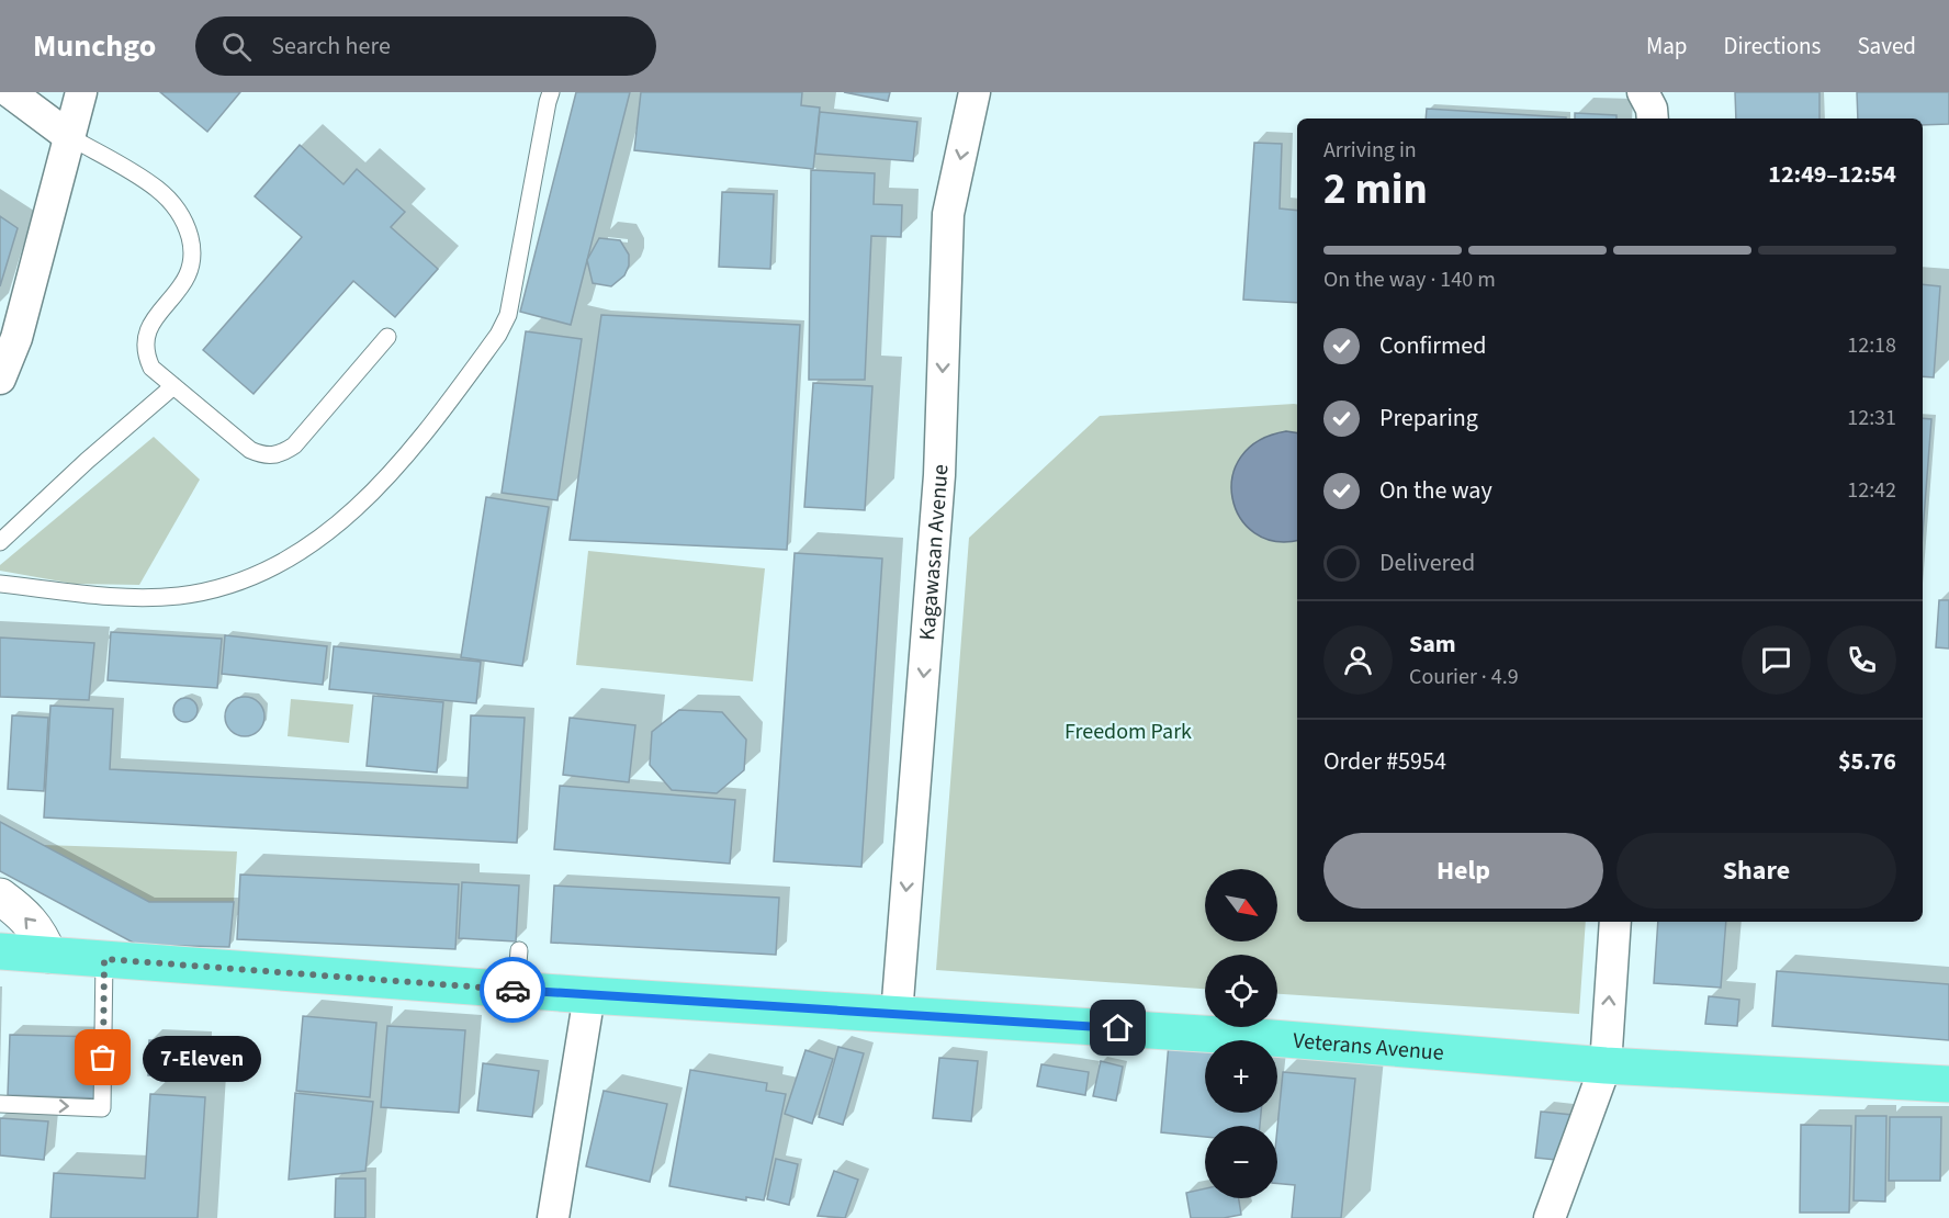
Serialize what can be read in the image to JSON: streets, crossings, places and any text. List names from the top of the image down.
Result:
{
  "streets": {
    "main road": ["Veterans Avenue"],
    "street": ["Kagawasan Avenue"]
  },
  "crossings": [
    ["Kagawasan Avenue", "Veterans Avenue"]
  ],
  "one_way": ["Kagawasan Avenue"],
  "parks": ["Freedom Park"],
  "places": ["7-Eleven"],
  "north": "bottom right",
  "page": {
    "header": "Munchgo",
    "search": "Search here",
    "nav": ["Map", "Directions", "Saved"],
    "heading": ["2 min", "Arriving in", "12:49–12:54"],
    "panel": [
      "Sam",
      "Courier · 4.9",
      "Order #5954",
      "$5.76"
    ],
    "bar": "On the way · 140 m",
    "list": [
      ["Confirmed", "12:18"],
      ["Preparing", "12:31"],
      ["On the way", "12:42"],
      "Delivered"
    ],
    "buttons": ["Help", "Share"],
    "map_buttons": ["+", "−"],
    "bubble": "7-Eleven"
  }
}
